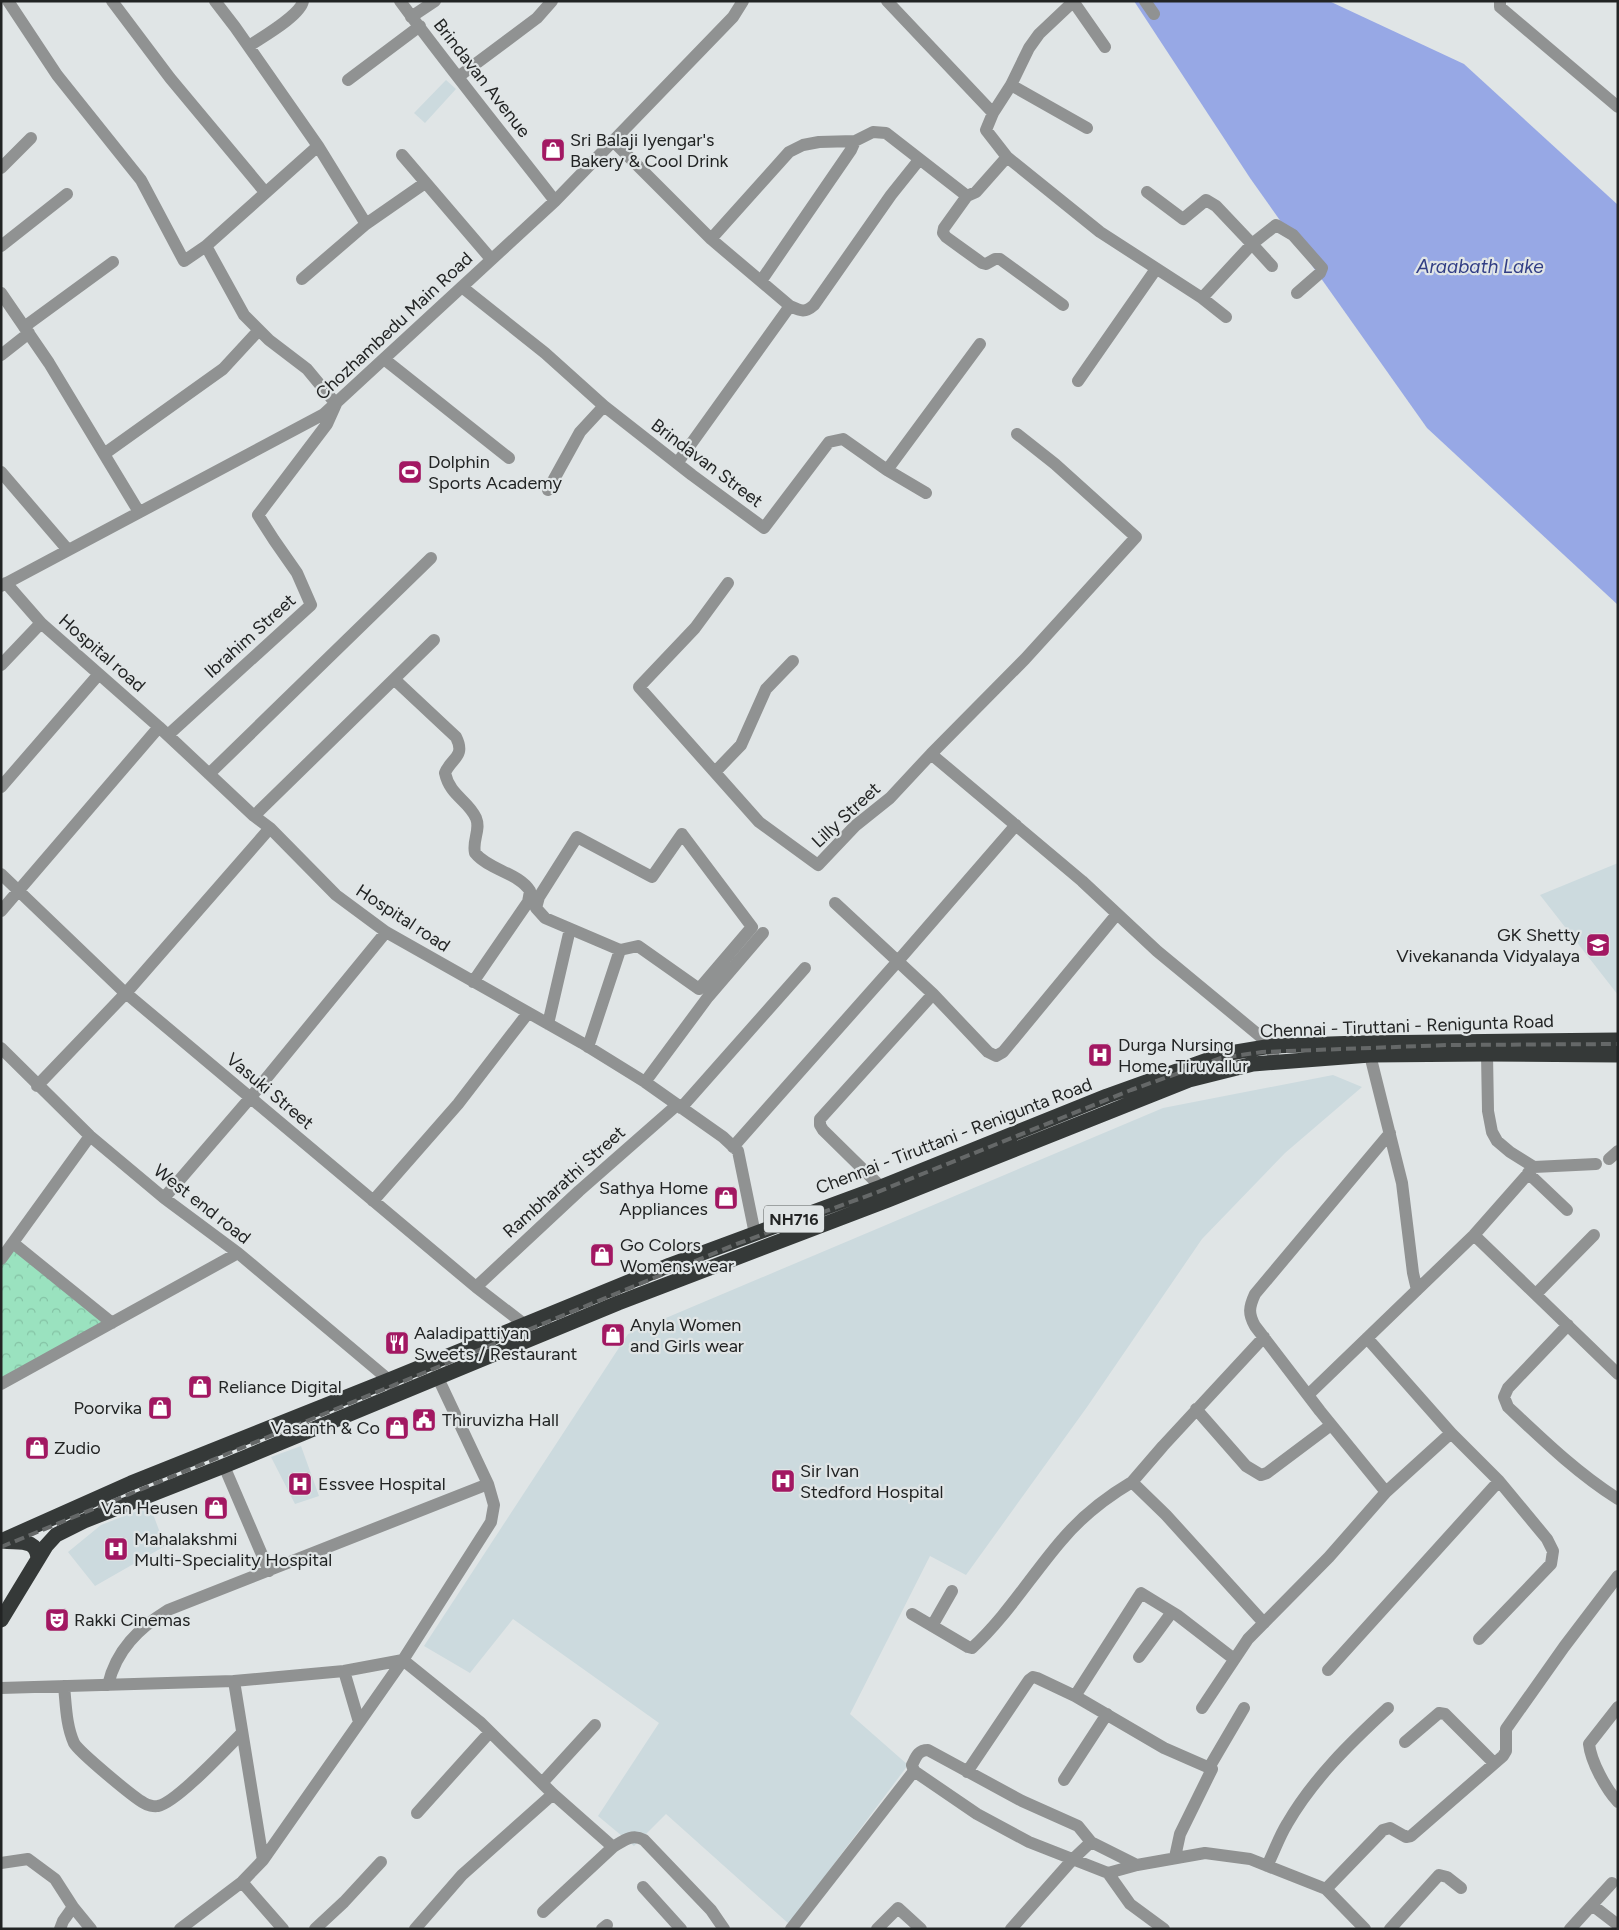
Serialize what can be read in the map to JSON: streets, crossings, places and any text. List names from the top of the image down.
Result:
{
  "streets": {
    "highway": ["Chennai - Tiruttani - Renigunta Road", "NH716"],
    "street": [
      "Brindavan Avenue",
      "Chozhambedu Main Road",
      "Brindavan Street",
      "Ibrahim Street",
      "Hospital road",
      "Lilly Street",
      "Vasuki Street",
      "Rambharathi Street",
      "West end road"
    ]
  },
  "crossings": [
    ["Brindavan Avenue", "Chozhambedu Main Road"],
    ["Chozhambedu Main Road", "Brindavan Street"],
    ["Chozhambedu Main Road", "Ibrahim Street"],
    ["Chozhambedu Main Road", "Hospital road"],
    ["Ibrahim Street", "Hospital road"],
    ["Hospital road", "Chennai - Tiruttani - Renigunta Road"],
    ["Hospital road", "Rambharathi Street"],
    ["Chennai - Tiruttani - Renigunta Road", "Vasuki Street"],
    ["Chennai - Tiruttani - Renigunta Road", "West end road"],
    ["Chennai - Tiruttani - Renigunta Road", "NH716"],
    ["Vasuki Street", "Rambharathi Street"]
  ],
  "water": ["Araabath Lake"],
  "places": {
    "shop": [
      "Sri Balaji Iyengar's Bakery & Cool Drink",
      "Sathya Home Appliances",
      "Go Colors Womens wear",
      "Anyla Women and Girls wear",
      "Reliance Digital",
      "Poorvika",
      "Vasanth & Co",
      "Zudio",
      "Van Heusen"
    ],
    "sports": ["Dolphin Sports Academy"],
    "school or university": ["GK Shetty Vivekananda Vidyalaya"],
    "hospital": [
      "Durga Nursing Home, Tiruvallur",
      "Sir Ivan Stedford Hospital",
      "Essvee Hospital",
      "Mahalakshmi Multi-Speciality Hospital"
    ],
    "restaurant": ["Aaladipattiyan Sweets / Restaurant"],
    "public building": ["Thiruvizha Hall"],
    "theatre": ["Rakki Cinemas"]
  }
}
